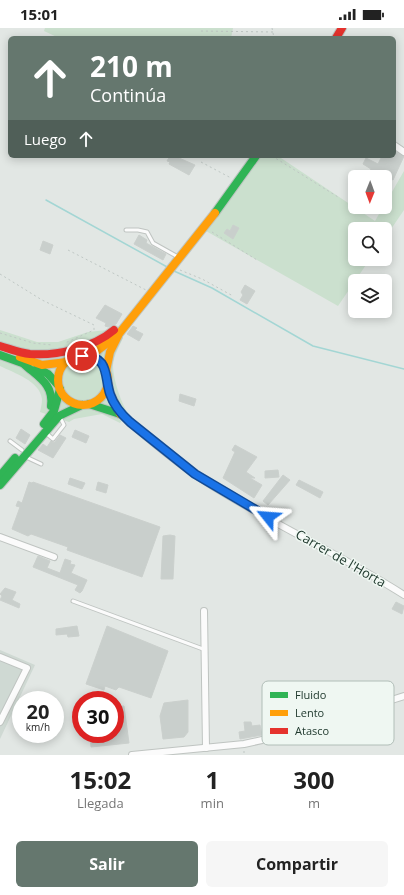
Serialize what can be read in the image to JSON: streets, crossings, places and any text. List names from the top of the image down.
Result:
{
  "streets": {
    "street": ["Carrer de l'Horta"]
  },
  "legend": ["Fluido", "Lento", "Atasco"],
  "north": "bottom",
  "page": {
    "status": "15:01",
    "turn": ["210 m", "Continúa"],
    "then": "Luego",
    "speed": "20 km/h",
    "limit": "30",
    "eta": [
      "15:02",
      "Llegada",
      "1",
      "min",
      "300",
      "m"
    ],
    "buttons": ["Salir", "Compartir"]
  }
}
